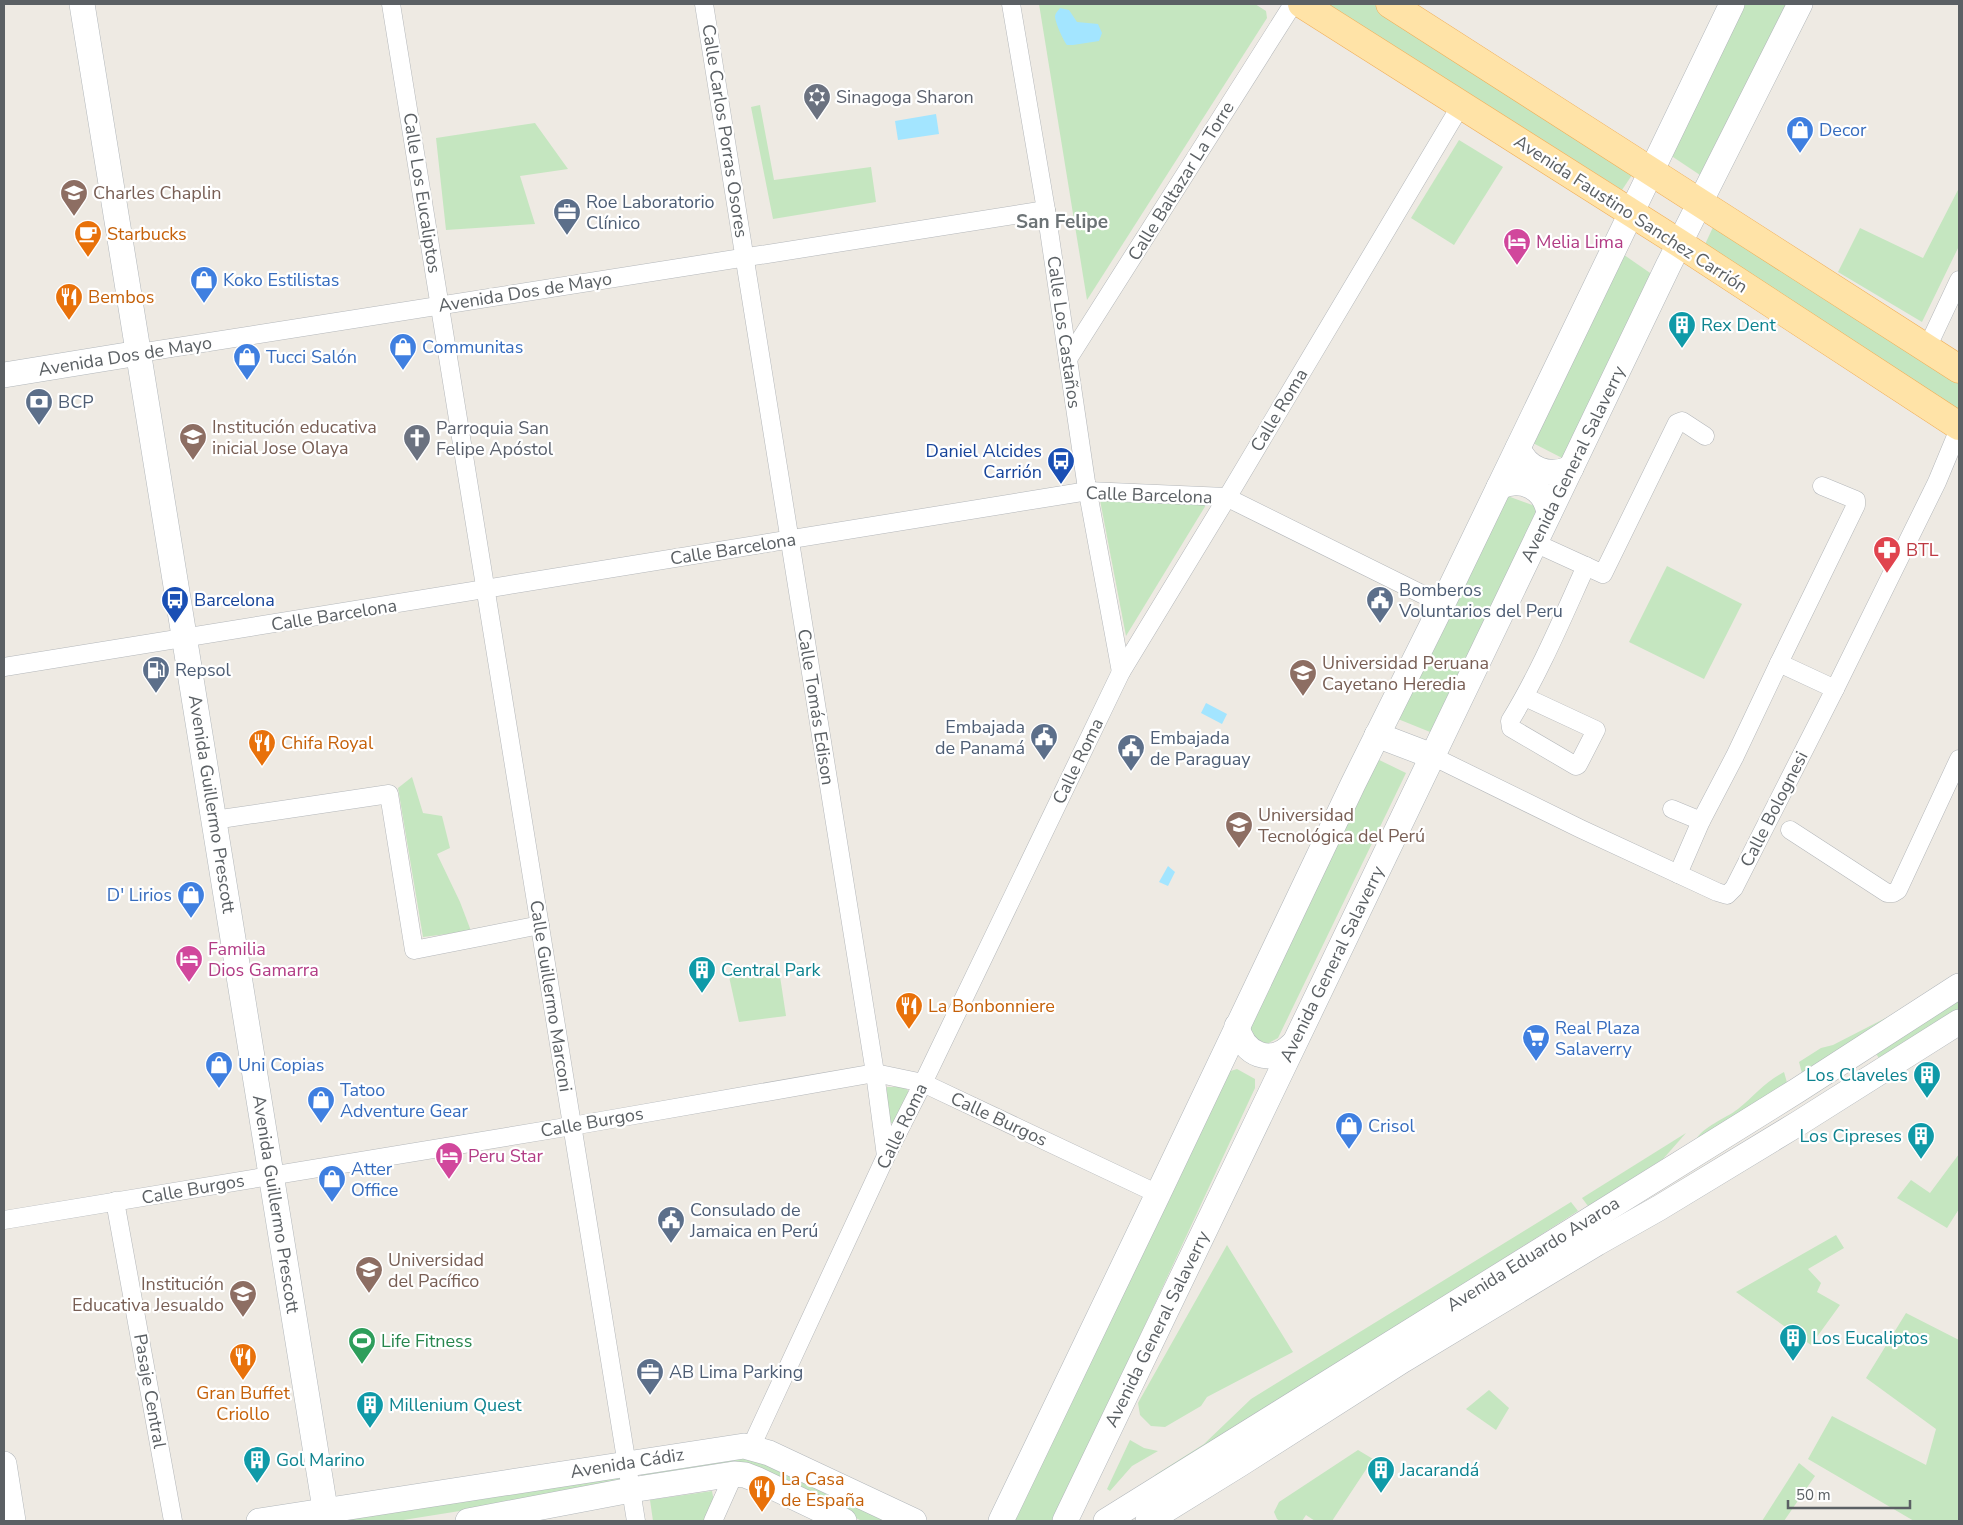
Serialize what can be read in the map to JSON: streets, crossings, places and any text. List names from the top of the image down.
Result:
{
  "streets": {
    "main road": [
      "Avenida Faustino Sanchez Carrión",
      "Avenida Dos de Mayo",
      "Avenida General Salaverry",
      "Avenida Guillermo Prescott",
      "Avenida Eduardo Avaroa",
      "Avenida Cádiz"
    ],
    "street": [
      "Calle Carlos Porras Osores",
      "Calle Baltazar La Torre",
      "Calle Los Eucaliptos",
      "Calle Los Castaños",
      "Calle Roma",
      "Calle Barcelona",
      "Calle Tomás Edison",
      "Calle Bolognesi",
      "Calle Guillermo Marconi",
      "Calle Burgos",
      "Pasaje Central"
    ]
  },
  "crossings": [
    ["Calle Carlos Porras Osores", "Avenida Dos de Mayo"],
    ["Calle Carlos Porras Osores", "Calle Tomás Edison"],
    ["Calle Baltazar La Torre", "Calle Los Castaños"],
    ["Calle Los Eucaliptos", "Avenida Dos de Mayo"],
    ["Calle Los Eucaliptos", "Calle Barcelona"],
    ["Calle Los Eucaliptos", "Calle Guillermo Marconi"],
    ["Avenida Faustino Sanchez Carrión", "Calle Roma"],
    ["Avenida Faustino Sanchez Carrión", "Avenida General Salaverry"],
    ["Avenida Faustino Sanchez Carrión", "Calle Bolognesi"],
    ["Avenida Dos de Mayo", "Calle Los Castaños"],
    ["Avenida Dos de Mayo", "Calle Tomás Edison"],
    ["Avenida Dos de Mayo", "Avenida Guillermo Prescott"],
    ["Calle Los Castaños", "Calle Roma"],
    ["Calle Los Castaños", "Calle Barcelona"],
    ["Calle Roma", "Calle Barcelona"],
    ["Calle Roma", "Calle Tomás Edison"],
    ["Calle Roma", "Calle Burgos"],
    ["Calle Roma", "Avenida Cádiz"],
    ["Avenida General Salaverry", "Calle Bolognesi"],
    ["Calle Barcelona", "Calle Tomás Edison"],
    ["Calle Barcelona", "Avenida Guillermo Prescott"],
    ["Calle Barcelona", "Calle Guillermo Marconi"],
    ["Calle Tomás Edison", "Calle Burgos"],
    ["Avenida Guillermo Prescott", "Calle Burgos"],
    ["Avenida Guillermo Prescott", "Avenida Cádiz"],
    ["Calle Guillermo Marconi", "Calle Burgos"],
    ["Calle Guillermo Marconi", "Avenida Cádiz"],
    ["Calle Burgos", "Pasaje Central"]
  ],
  "districts": ["San Felipe"],
  "places": {
    "synagogue": ["Sinagoga Sharon"],
    "shop": [
      "Decor",
      "Koko Estilistas",
      "Communitas",
      "Tucci Salón",
      "D' Lirios",
      "Uni Copias",
      "Tatoo Adventure Gear",
      "Crisol",
      "Atter Office"
    ],
    "school or university": [
      "Charles Chaplin",
      "Institución educativa inicial Jose Olaya",
      "Universidad Peruana Cayetano Heredia",
      "Universidad Tecnológica del Perú",
      "Universidad del Pacífico",
      "Institución Educativa Jesualdo"
    ],
    "office": ["Roe Laboratorio Clínico", "AB Lima Parking"],
    "cafe": ["Starbucks"],
    "hotel": ["Melia Lima", "Familia Dios Gamarra", "Peru Star"],
    "restaurant": [
      "Bembos",
      "Chifa Royal",
      "La Bonbonniere",
      "Gran Buffet Criollo",
      "La Casa de España"
    ],
    "building": [
      "Rex Dent",
      "Central Park",
      "Los Claveles",
      "Los Cipreses",
      "Los Eucaliptos",
      "Millenium Quest",
      "Gol Marino",
      "Jacarandá"
    ],
    "bank": ["BCP"],
    "church": ["Parroquia San Felipe Apóstol"],
    "bus stop": ["Daniel Alcides Carrión", "Barcelona"],
    "pharmacy": ["BTL"],
    "public building": [
      "Bomberos Voluntarios del Peru",
      "Embajada de Panamá",
      "Embajada de Paraguay",
      "Consulado de Jamaica en Perú"
    ],
    "fuel station": ["Repsol"],
    "supermarket": ["Real Plaza Salaverry"],
    "sports": ["Life Fitness"]
  },
  "scale_bar": "50 m"
}
